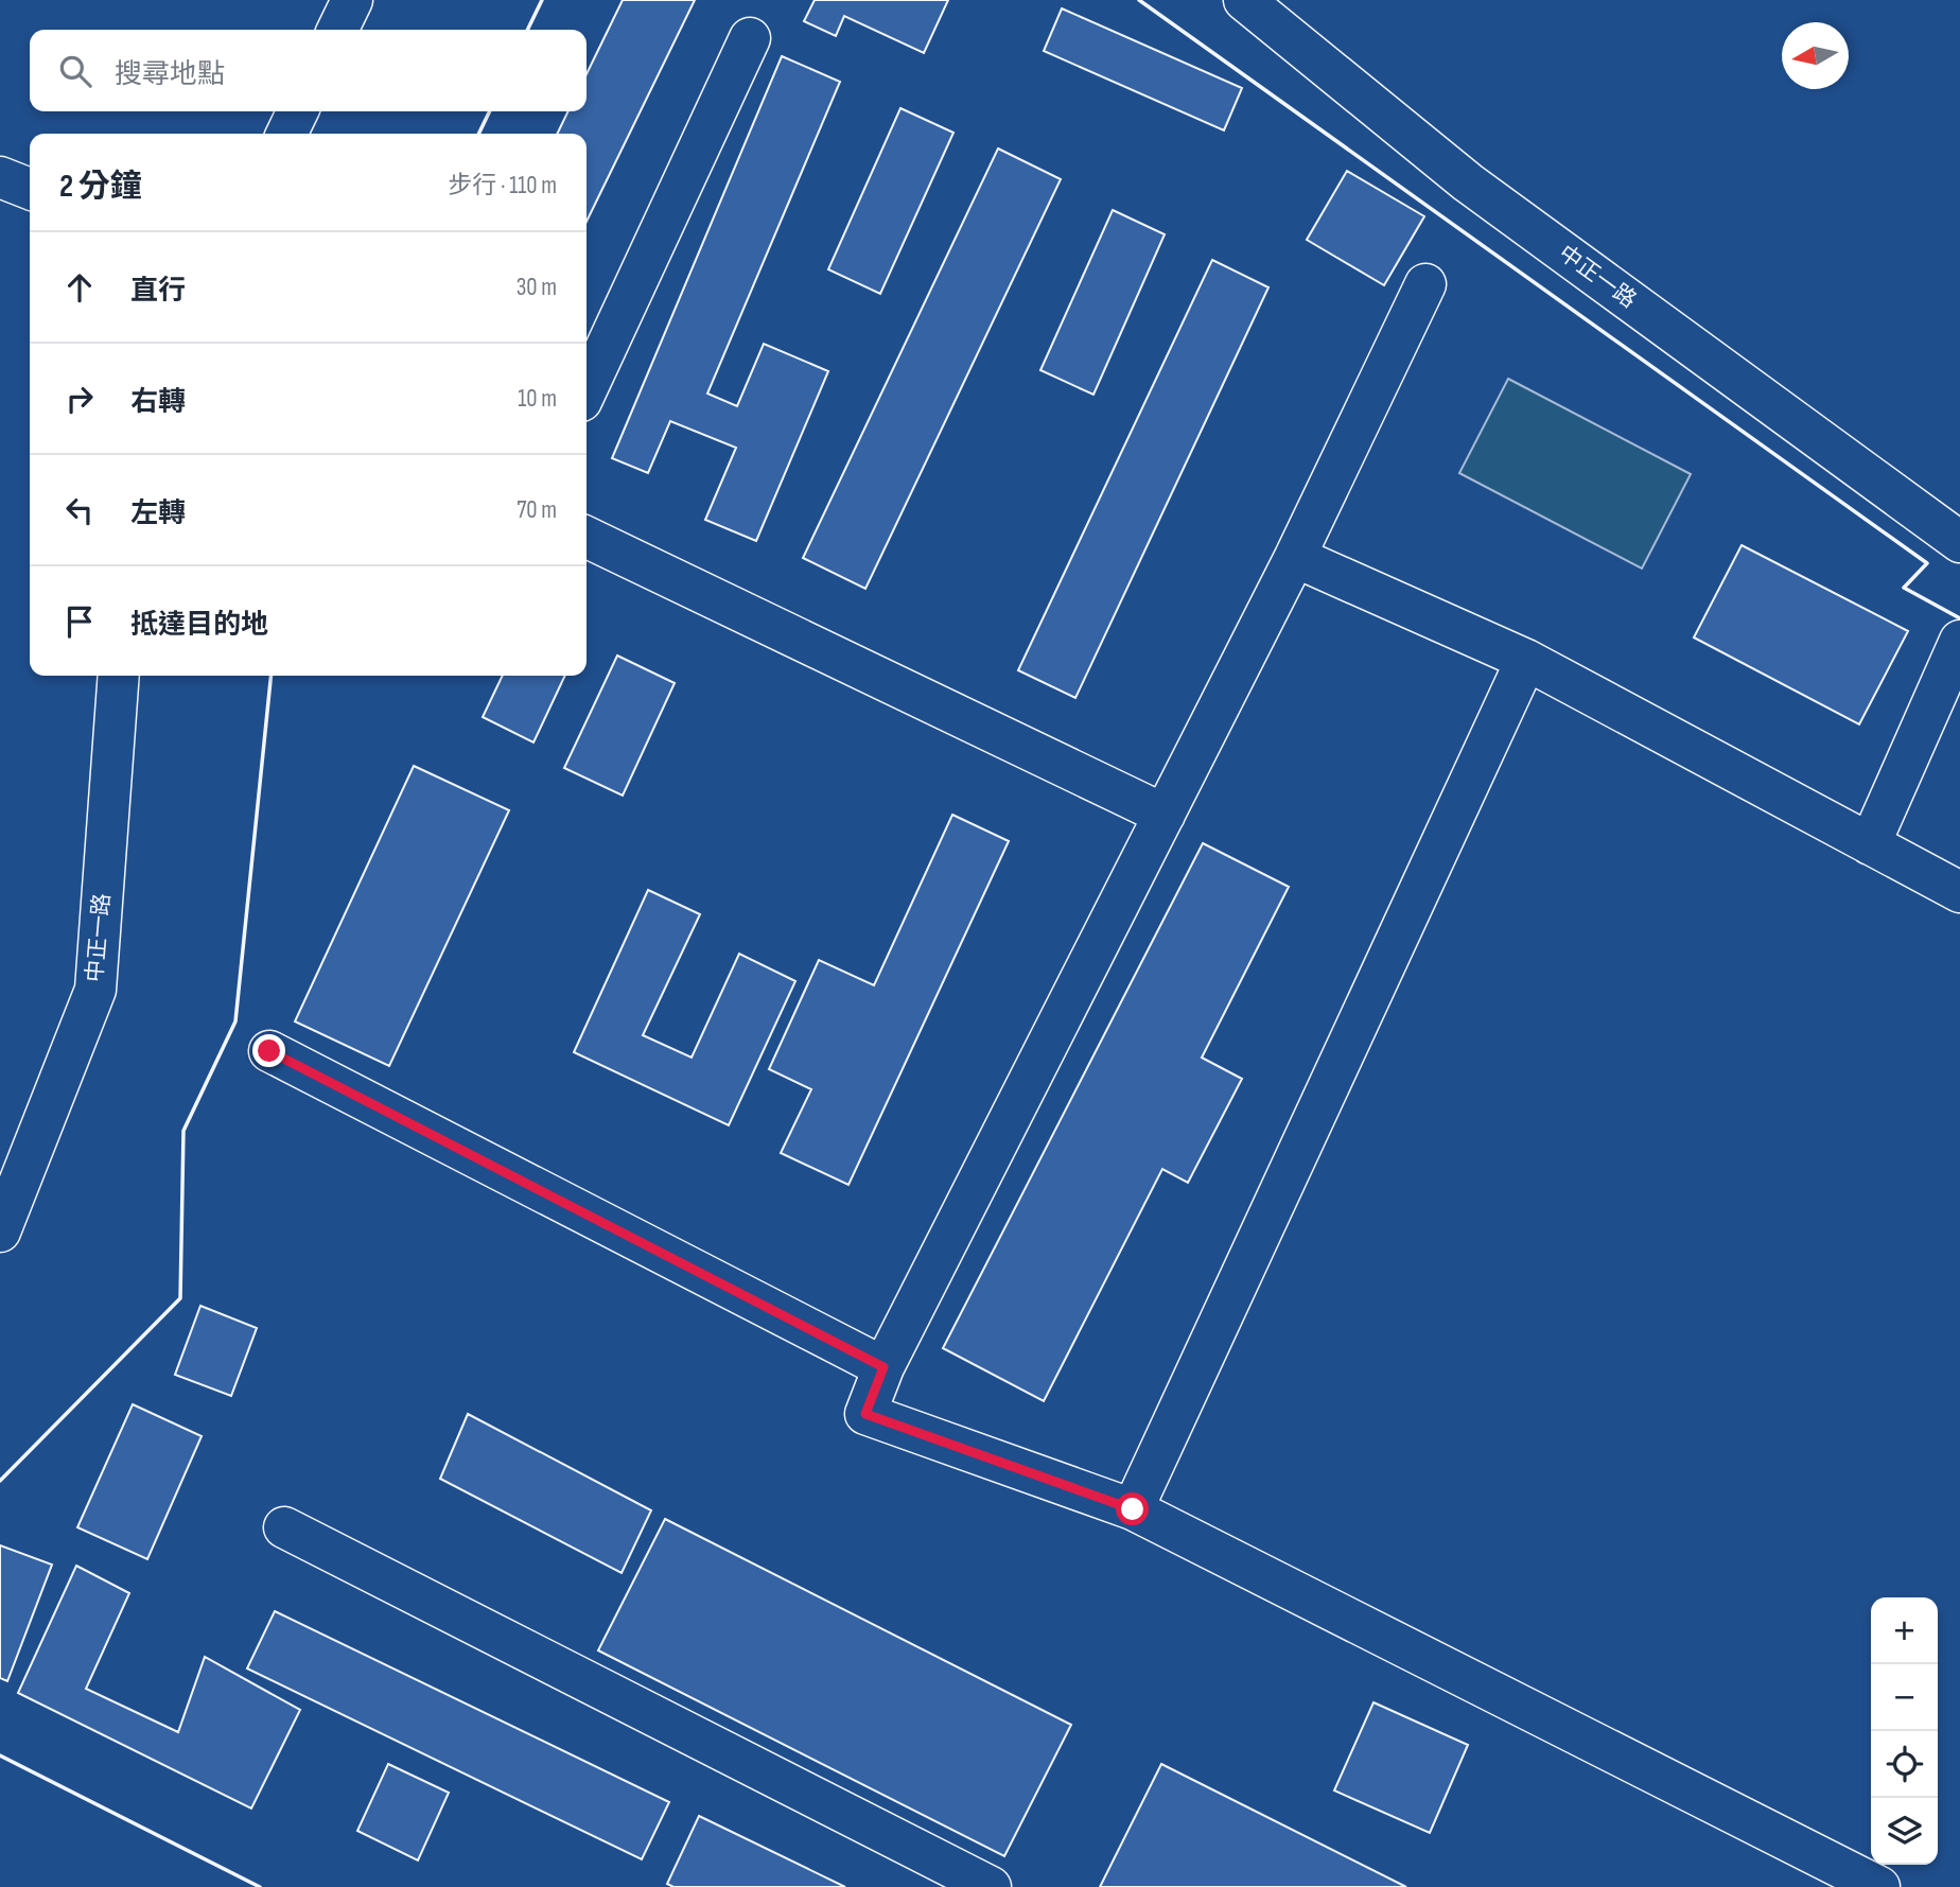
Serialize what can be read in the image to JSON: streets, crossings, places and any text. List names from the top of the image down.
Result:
{
  "streets": {
    "street": ["中正一路"]
  },
  "north": "left",
  "page": {
    "search": "搜尋地點",
    "heading": ["2 分鐘", "步行 · 110 m"],
    "list": [
      ["直行", "30 m"],
      ["右轉", "10 m"],
      ["左轉", "70 m"],
      "抵達目的地"
    ],
    "map_buttons": ["+", "−"]
  }
}
